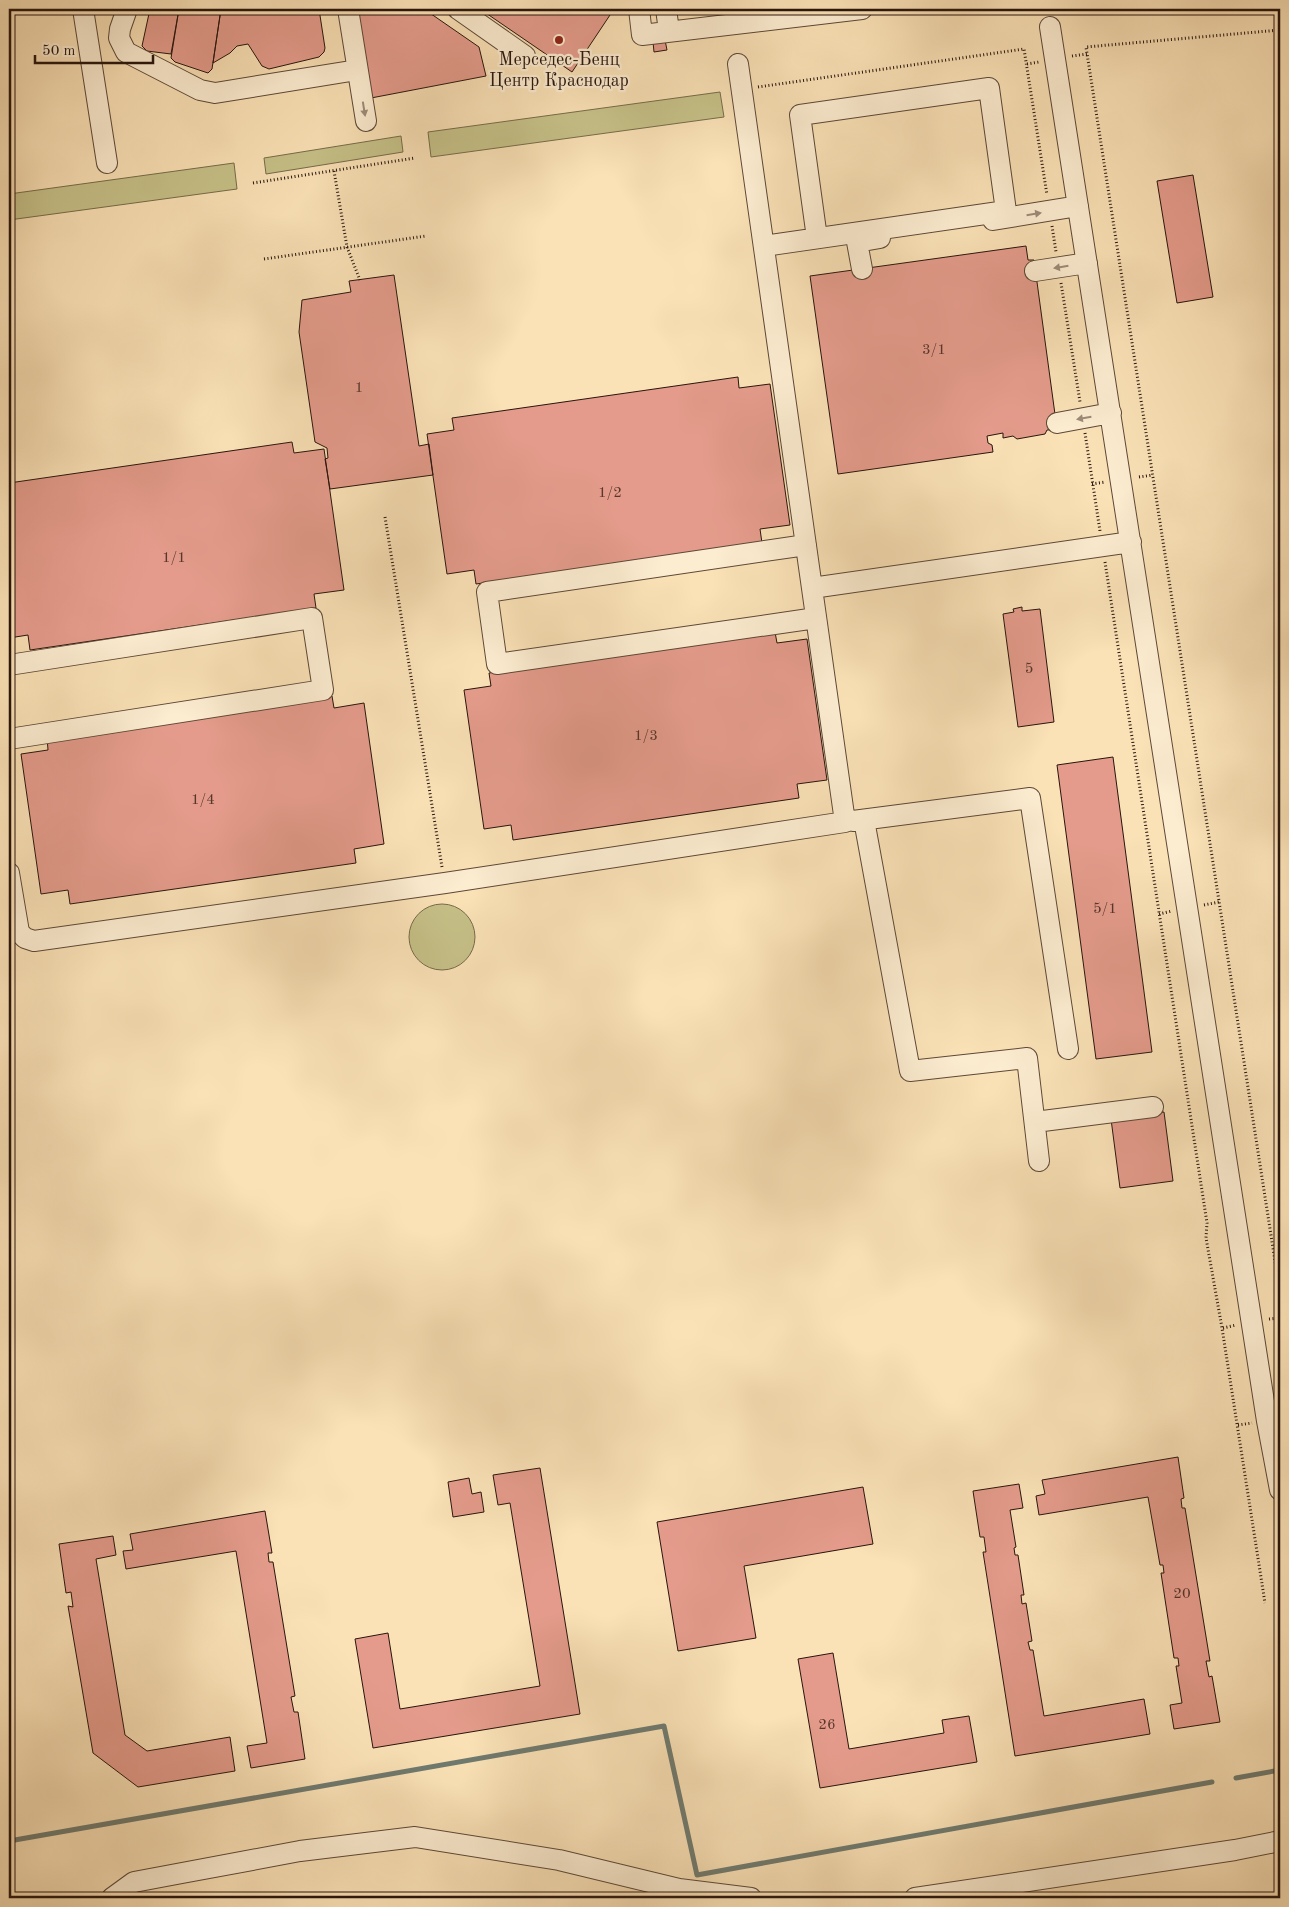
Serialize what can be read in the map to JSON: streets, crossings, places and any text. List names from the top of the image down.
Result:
{
  "places": ["Мерседес-Бенц Центр Краснодар"],
  "house_numbers": [
    "3/1",
    "1",
    "1/2",
    "1/1",
    "5",
    "1/3",
    "1/4",
    "5/1",
    "20",
    "26"
  ],
  "scale_bar": "50 m"
}
